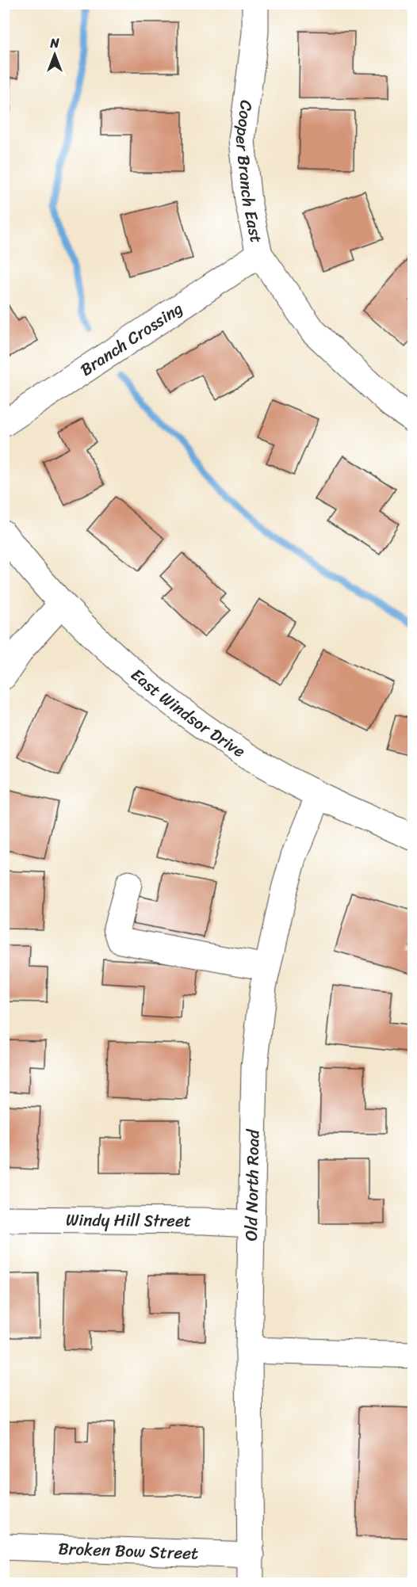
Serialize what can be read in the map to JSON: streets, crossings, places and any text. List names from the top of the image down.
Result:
{
  "streets": {
    "street": [
      "Cooper Branch East",
      "Branch Crossing",
      "East Windsor Drive",
      "Old North Road",
      "Windy Hill Street",
      "Broken Bow Street"
    ]
  },
  "crossings": [
    ["Cooper Branch East", "Branch Crossing"],
    ["East Windsor Drive", "Old North Road"],
    ["Old North Road", "Windy Hill Street"],
    ["Old North Road", "Broken Bow Street"]
  ],
  "north": "top"
}
